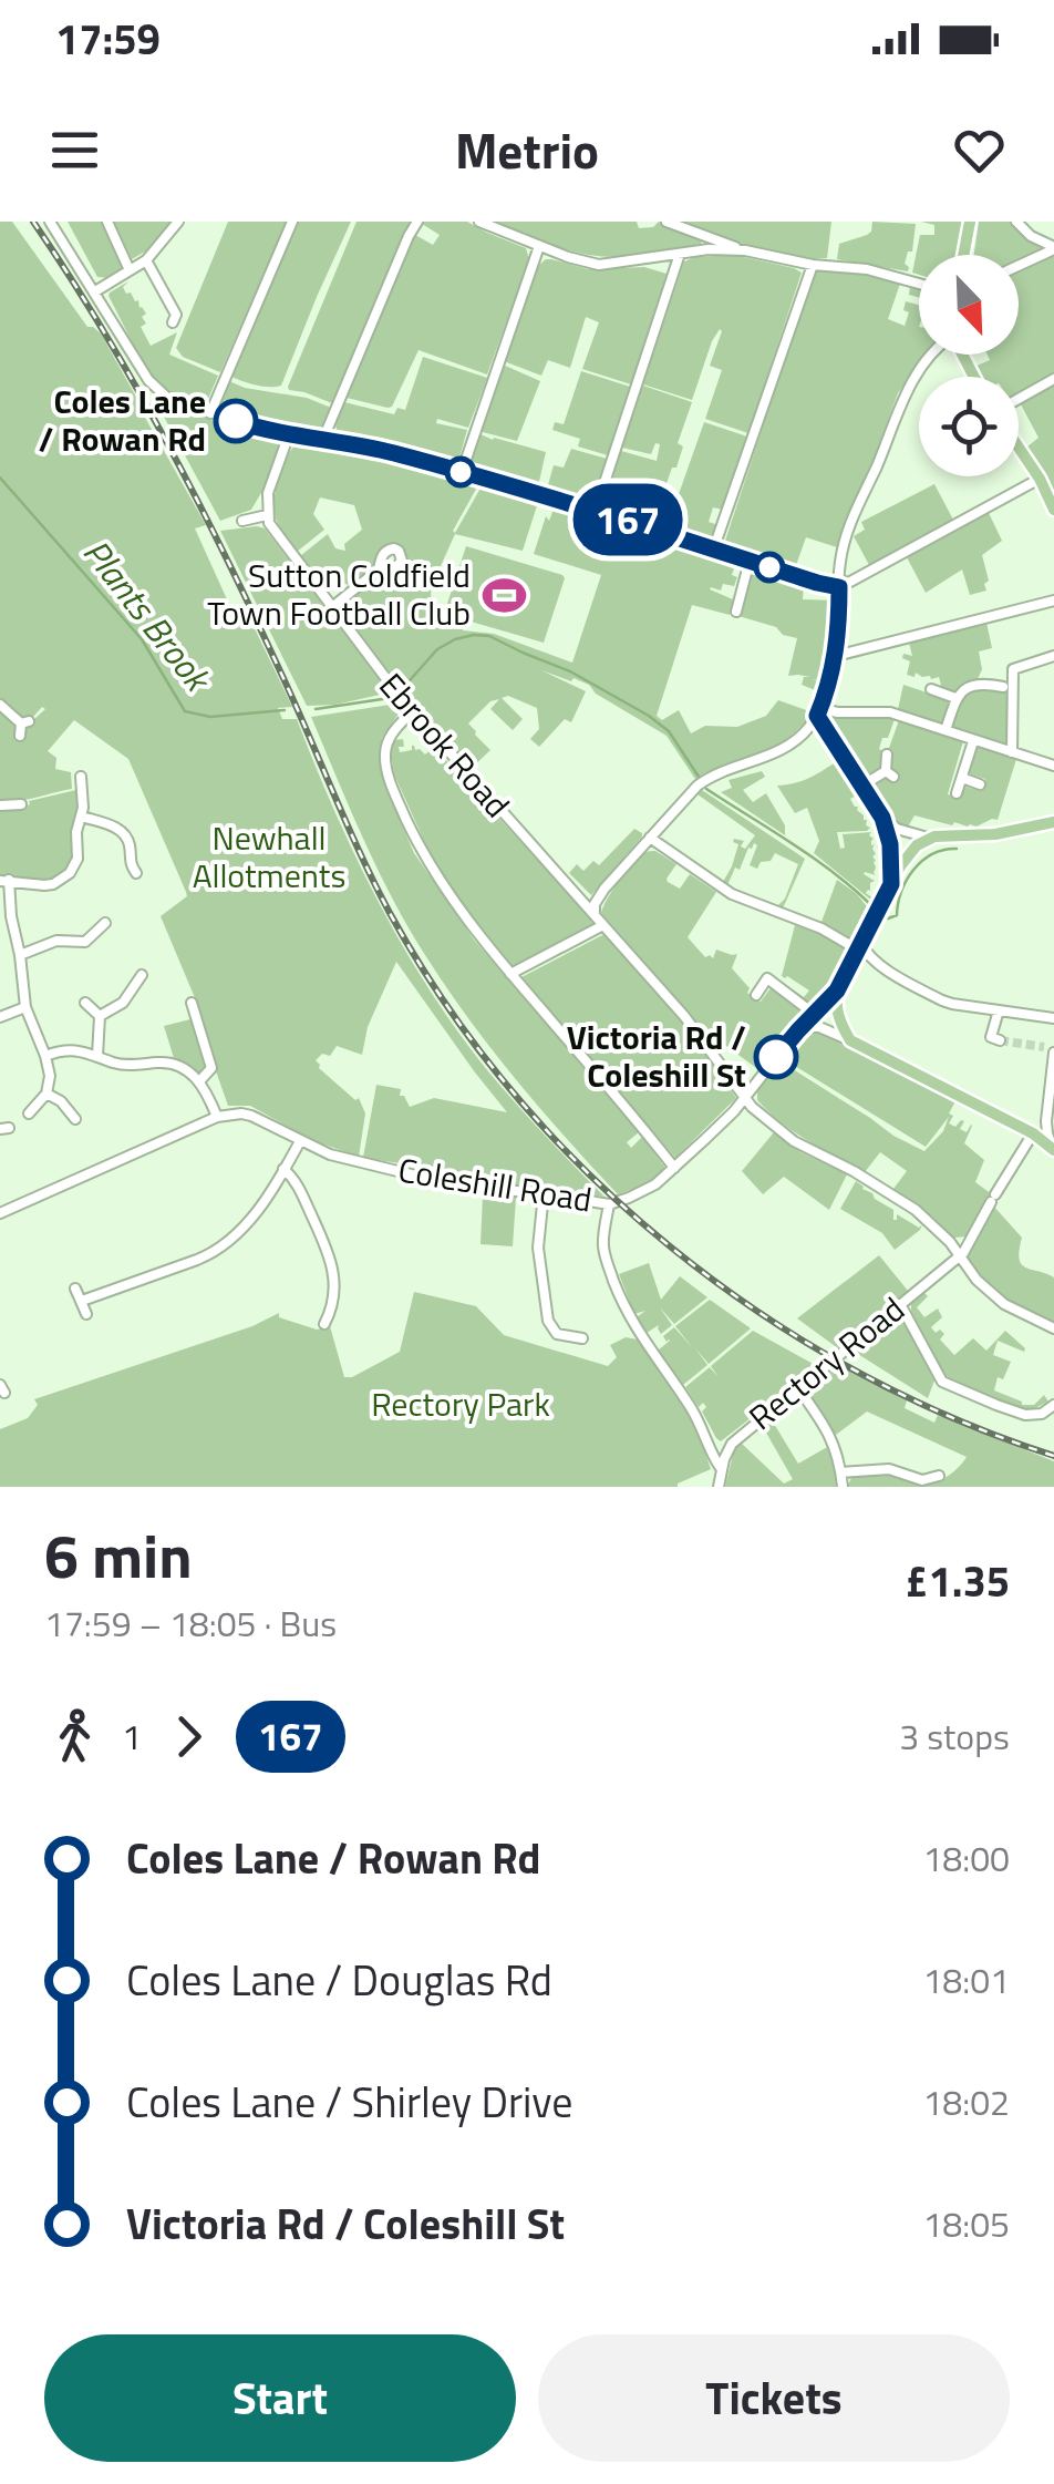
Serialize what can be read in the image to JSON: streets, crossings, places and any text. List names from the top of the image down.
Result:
{
  "streets": {
    "street": ["Ebrook Road", "Coleshill Road", "Rectory Road"]
  },
  "crossings": [
    ["Ebrook Road", "Coleshill Road"]
  ],
  "water": ["Plants Brook"],
  "parks": ["Newhall Allotments", "Rectory Park"],
  "places": {
    "other": ["Coles Lane / Rowan Rd", "Victoria Rd / Coleshill St"],
    "sports": ["Sutton Coldfield Town Football Club"]
  },
  "lines": ["bus line 167"],
  "north": "bottom right",
  "page": {
    "status": "17:59",
    "header": "Metrio",
    "on_map": "167",
    "heading": ["6 min", "17:59 – 18:05 · Bus", "£1.35"],
    "legs": ["1", "167", "3 stops"],
    "list": [
      {
        "name": "Coles Lane / Rowan Rd",
        "value": "18:00"
      },
      {
        "name": "Coles Lane / Douglas Rd",
        "value": "18:01"
      },
      {
        "name": "Coles Lane / Shirley Drive",
        "value": "18:02"
      },
      {
        "name": "Victoria Rd / Coleshill St",
        "value": "18:05"
      }
    ],
    "buttons": ["Start", "Tickets"]
  }
}
